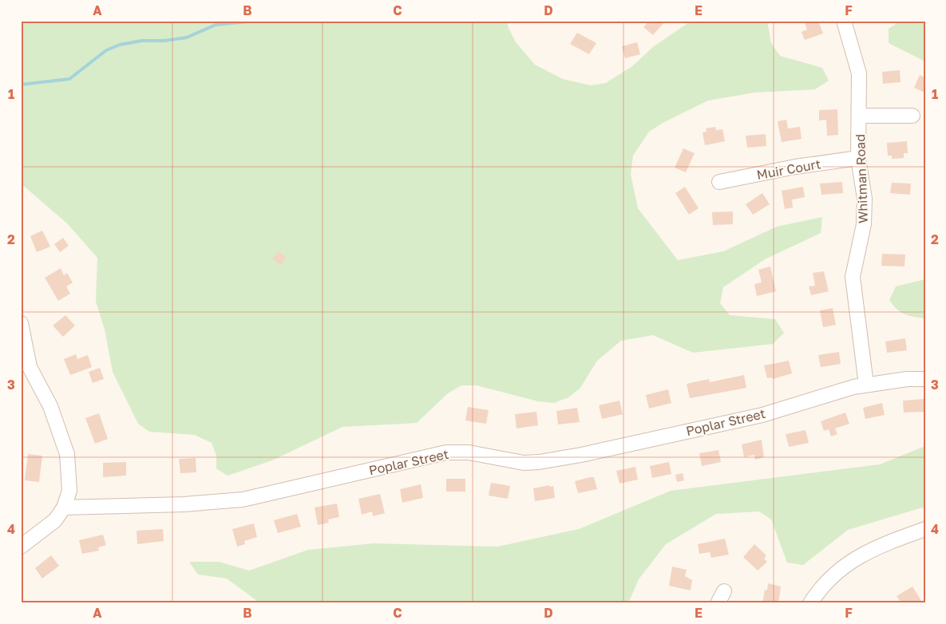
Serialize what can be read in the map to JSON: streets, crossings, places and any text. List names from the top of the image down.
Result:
{
  "streets": {
    "street": ["Muir Court", "Whitman Road", "Poplar Street"]
  },
  "crossings": [
    ["Muir Court", "Whitman Road"],
    ["Whitman Road", "Poplar Street"]
  ],
  "grid": {
    "columns": [
      "A",
      "B",
      "C",
      "D",
      "E",
      "F"
    ],
    "rows": [
      "1",
      "2",
      "3",
      "4"
    ]
  }
}
